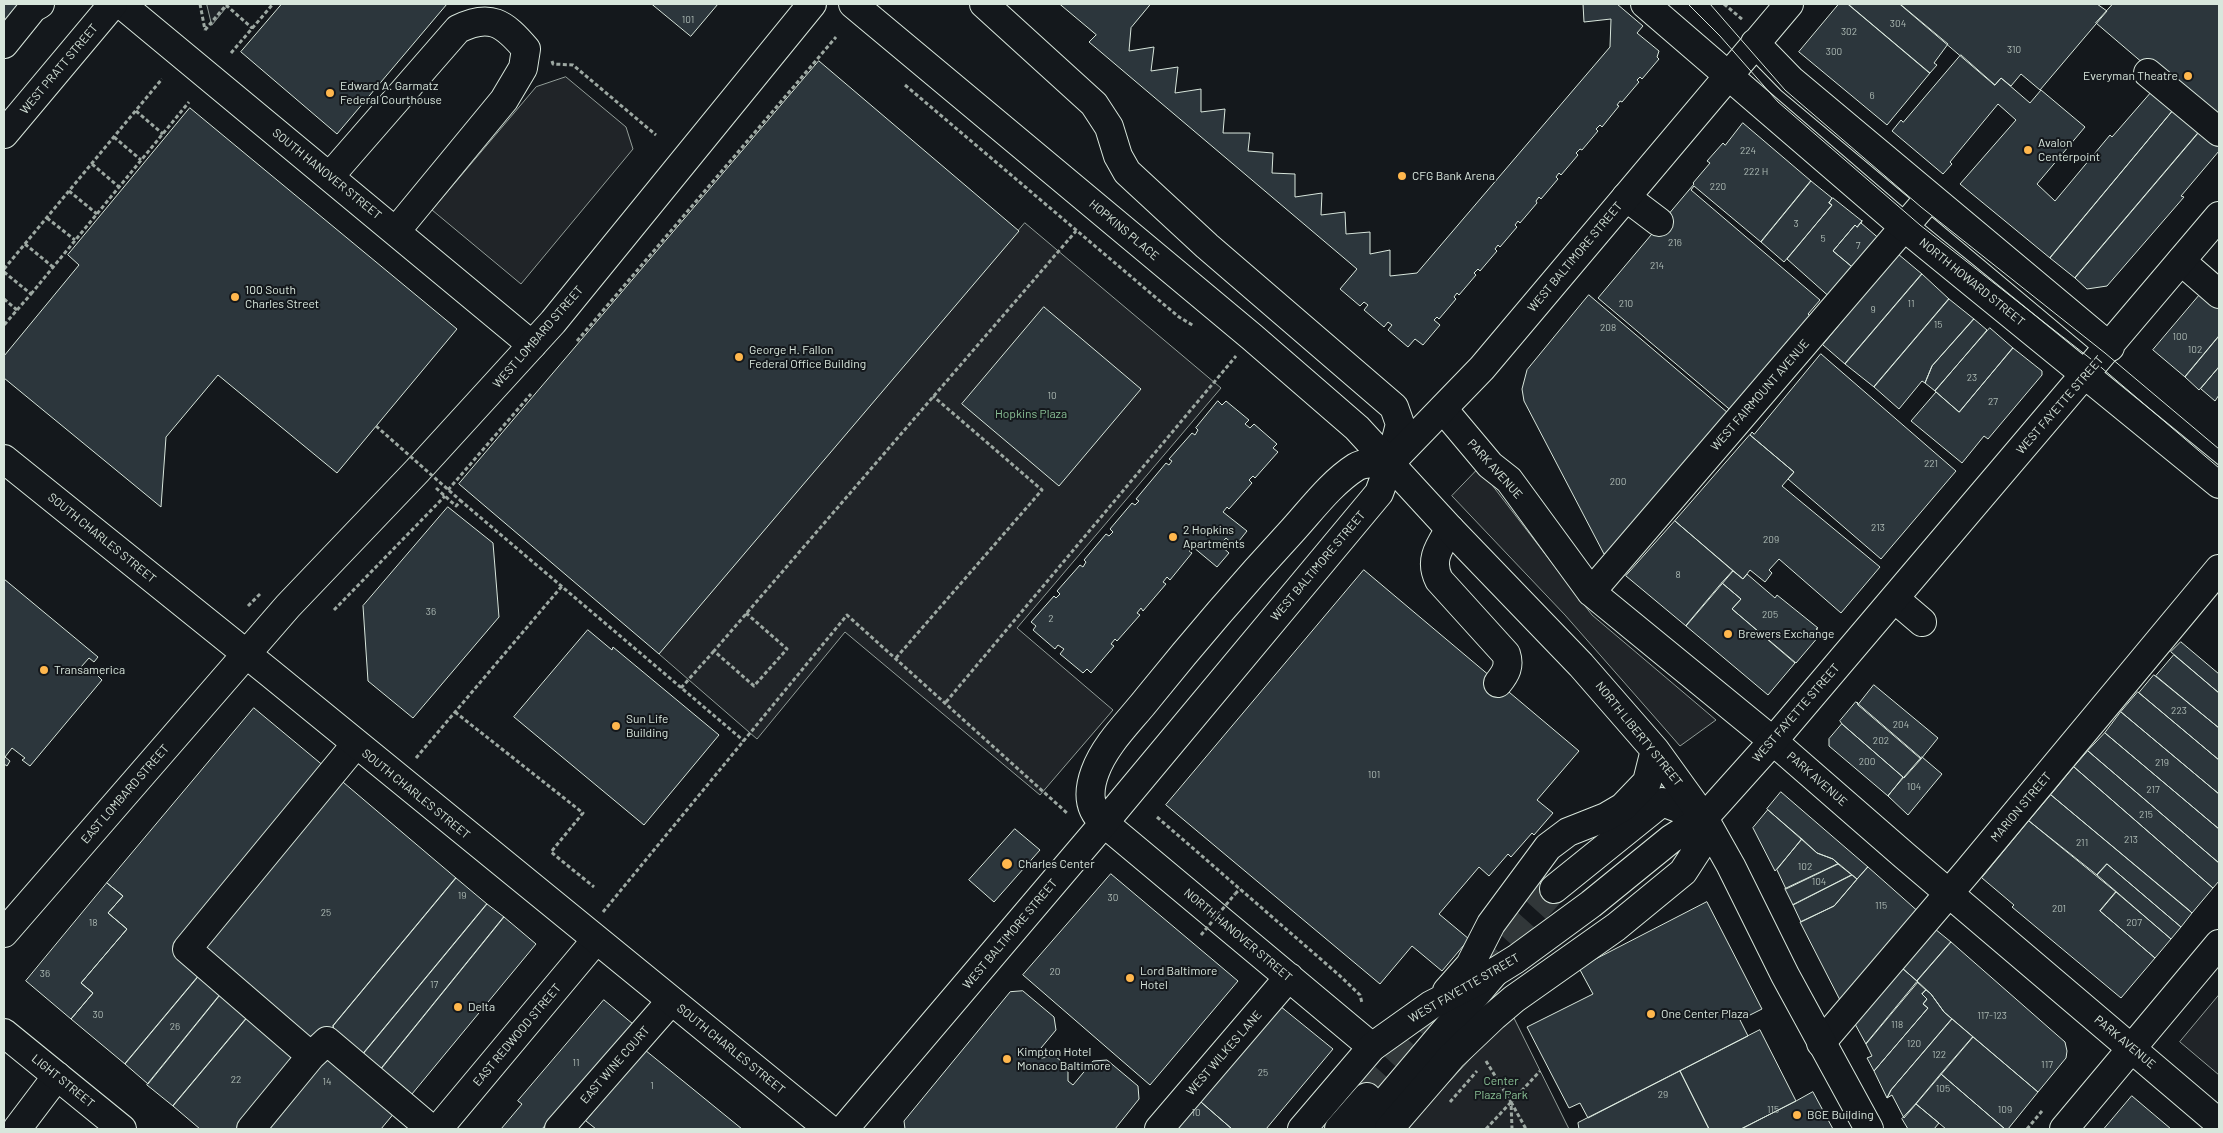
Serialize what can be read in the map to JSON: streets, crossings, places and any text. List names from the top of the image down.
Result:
{
  "streets": {
    "main road": [
      "WEST PRATT STREET",
      "SOUTH HANOVER STREET",
      "HOPKINS PLACE",
      "WEST BALTIMORE STREET",
      "NORTH HOWARD STREET",
      "WEST LOMBARD STREET",
      "WEST FAIRMOUNT AVENUE",
      "WEST FAYETTE STREET",
      "PARK AVENUE",
      "SOUTH CHARLES STREET",
      "NORTH LIBERTY STREET",
      "EAST LOMBARD STREET",
      "MARION STREET",
      "NORTH HANOVER STREET",
      "EAST REDWOOD STREET",
      "WEST WILKES LANE",
      "EAST WINE COURT",
      "LIGHT STREET"
    ]
  },
  "crossings": [
    ["SOUTH HANOVER STREET", "WEST LOMBARD STREET"],
    ["HOPKINS PLACE", "WEST BALTIMORE STREET"],
    ["HOPKINS PLACE", "NORTH LIBERTY STREET"],
    ["HOPKINS PLACE", "NORTH HANOVER STREET"],
    ["WEST BALTIMORE STREET", "NORTH HOWARD STREET"],
    ["WEST BALTIMORE STREET", "PARK AVENUE"],
    ["WEST BALTIMORE STREET", "NORTH LIBERTY STREET"],
    ["WEST BALTIMORE STREET", "NORTH HANOVER STREET"],
    ["NORTH HOWARD STREET", "WEST FAIRMOUNT AVENUE"],
    ["NORTH HOWARD STREET", "WEST FAYETTE STREET"],
    ["WEST LOMBARD STREET", "SOUTH CHARLES STREET"],
    ["WEST LOMBARD STREET", "EAST LOMBARD STREET"],
    ["WEST FAIRMOUNT AVENUE", "PARK AVENUE"],
    ["WEST FAYETTE STREET", "PARK AVENUE"],
    ["WEST FAYETTE STREET", "NORTH LIBERTY STREET"],
    ["WEST FAYETTE STREET", "NORTH HANOVER STREET"],
    ["PARK AVENUE", "MARION STREET"],
    ["SOUTH CHARLES STREET", "EAST LOMBARD STREET"],
    ["SOUTH CHARLES STREET", "EAST REDWOOD STREET"],
    ["SOUTH CHARLES STREET", "EAST WINE COURT"],
    ["NORTH LIBERTY STREET", "MARION STREET"],
    ["NORTH LIBERTY STREET", "NORTH HANOVER STREET"],
    ["NORTH HANOVER STREET", "WEST WILKES LANE"]
  ],
  "parks": ["Hopkins Plaza", "Center Plaza Park"],
  "places": [
    "Everyman Theatre",
    "Edward A. Garmatz Federal Courthouse",
    "Avalon Centerpoint",
    "CFG Bank Arena",
    "100 South Charles Street",
    "George H. Fallon Federal Office Building",
    "2 Hopkins Apartments",
    "Brewers Exchange",
    "Transamerica",
    "Sun Life Building",
    "Charles Center",
    "Lord Baltimore Hotel",
    "Delta",
    "One Center Plaza",
    "Kimpton Hotel Monaco Baltimore",
    "BGE Building"
  ],
  "house_numbers": [
    "101",
    "304",
    "302",
    "310",
    "300",
    "6",
    "224",
    "222 H",
    "220",
    "3",
    "5",
    "216",
    "7",
    "214",
    "210",
    "11",
    "9",
    "15",
    "208",
    "100",
    "102",
    "23",
    "10",
    "27",
    "221",
    "200",
    "213",
    "209",
    "8",
    "36",
    "205",
    "2",
    "223",
    "204",
    "202",
    "200",
    "219",
    "101",
    "104",
    "217",
    "215",
    "213",
    "211",
    "102",
    "104",
    "19",
    "30",
    "115",
    "201",
    "25",
    "18",
    "207",
    "20",
    "36",
    "17",
    "30",
    "117-123",
    "118",
    "26",
    "120",
    "122",
    "11",
    "117",
    "25",
    "22",
    "14",
    "1",
    "105",
    "29",
    "115",
    "109",
    "10"
  ]
}
